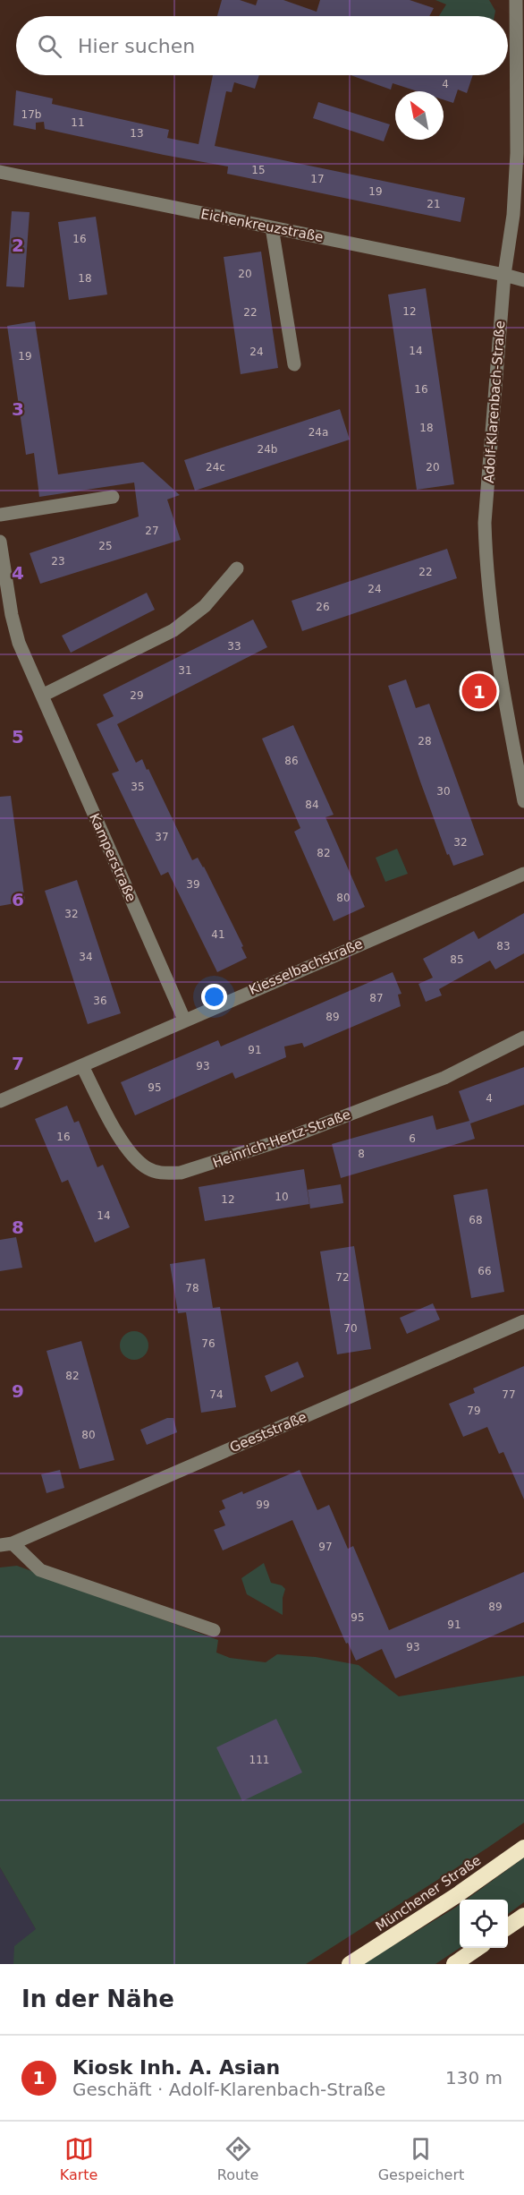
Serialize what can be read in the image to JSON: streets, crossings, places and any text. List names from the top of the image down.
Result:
{
  "streets": {
    "highway": ["Münchener Straße"],
    "street": [
      "Eichenkreuzstraße",
      "Adolf-Klarenbach-Straße",
      "Kamperstraße",
      "Kiesselbachstraße",
      "Heinrich-Hertz-Straße",
      "Geeststraße"
    ]
  },
  "crossings": [
    ["Eichenkreuzstraße", "Adolf-Klarenbach-Straße"],
    ["Kamperstraße", "Kiesselbachstraße"],
    ["Kiesselbachstraße", "Heinrich-Hertz-Straße"]
  ],
  "house_numbers": [
    "4",
    "17b",
    "11",
    "13",
    "15",
    "17",
    "19",
    "21",
    "16",
    "20",
    "18",
    "12",
    "22",
    "14",
    "24",
    "19",
    "16",
    "18",
    "24a",
    "24b",
    "24c",
    "20",
    "27",
    "25",
    "23",
    "22",
    "24",
    "26",
    "33",
    "31",
    "29",
    "28",
    "86",
    "35",
    "30",
    "84",
    "37",
    "32",
    "82",
    "39",
    "80",
    "32",
    "41",
    "83",
    "34",
    "85",
    "87",
    "36",
    "89",
    "91",
    "93",
    "95",
    "4",
    "16",
    "6",
    "8",
    "10",
    "12",
    "14",
    "68",
    "66",
    "72",
    "78",
    "70",
    "76",
    "82",
    "74",
    "77",
    "79",
    "80",
    "99",
    "97",
    "89",
    "95",
    "91",
    "93",
    "111"
  ],
  "north": "top left",
  "page": {
    "search": "Hier suchen",
    "pins": "1",
    "heading": "In der Nähe",
    "list": [
      {
        "mark": "1",
        "name": "Kiosk Inh. A. Asian",
        "note": "Geschäft · Adolf-Klarenbach-Straße",
        "value": "130 m"
      }
    ],
    "nav": ["Karte", "Route", "Gespeichert"]
  },
  "grid": {
    "rows": [
      "2",
      "3",
      "4",
      "5",
      "6",
      "7",
      "8",
      "9"
    ]
  }
}
